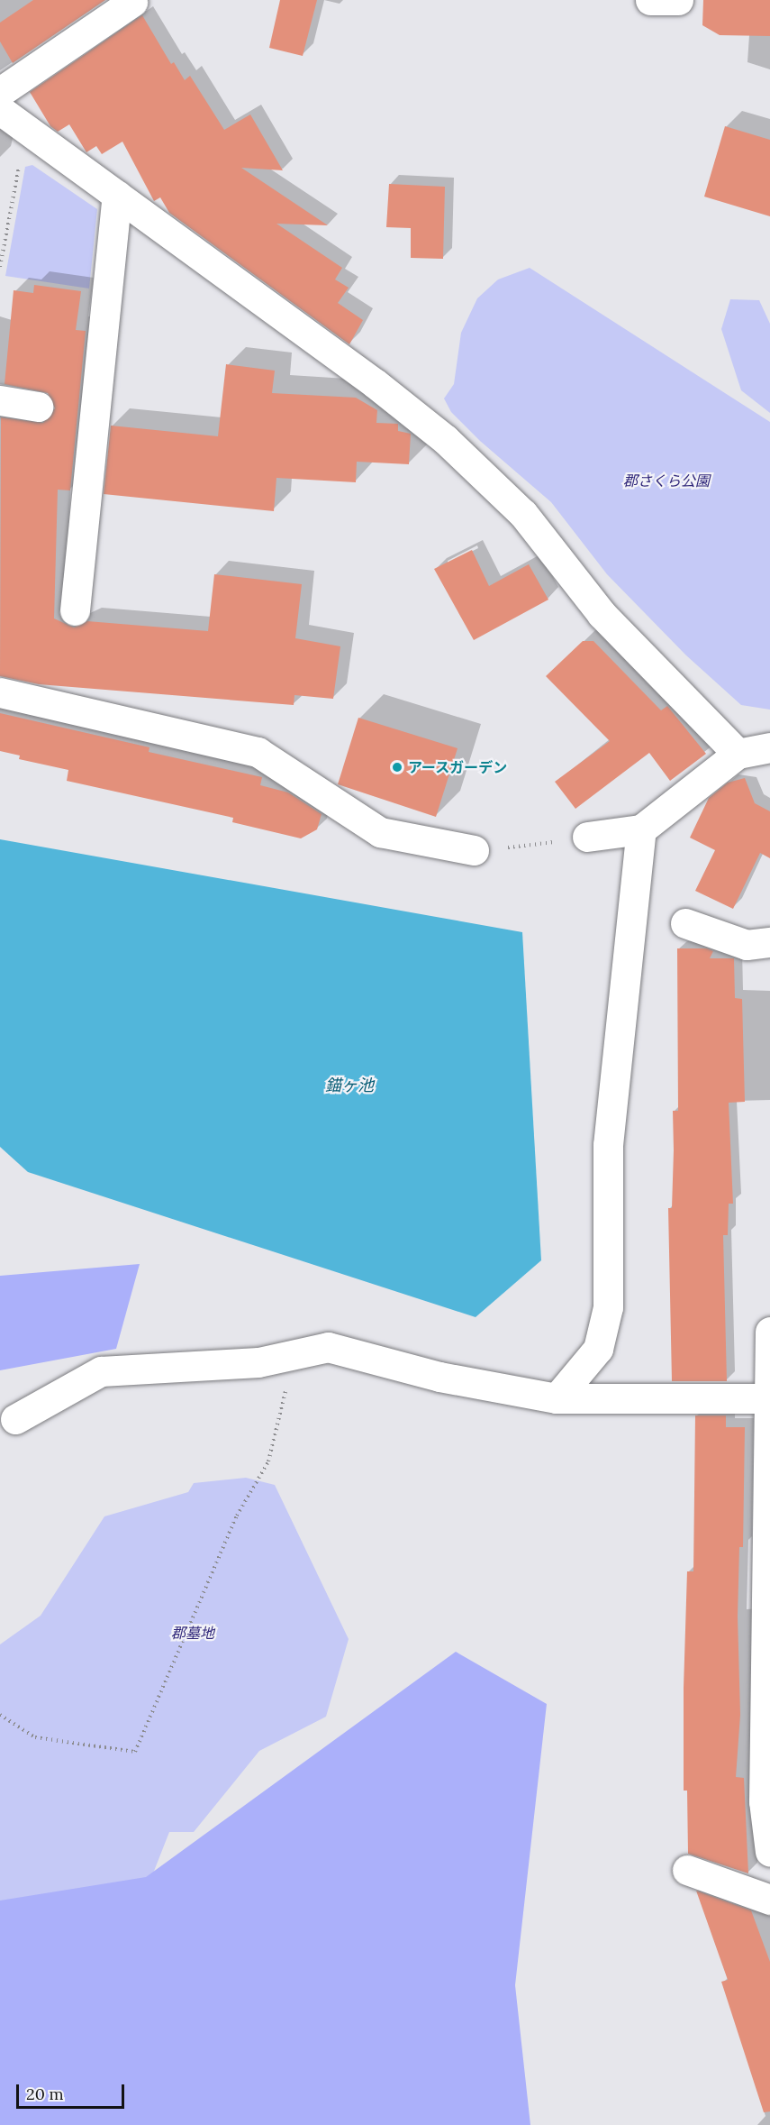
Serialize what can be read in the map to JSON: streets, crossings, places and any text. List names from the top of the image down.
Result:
{
  "water": ["錨ヶ池"],
  "parks": ["郡さくら公園", "郡墓地"],
  "places": ["アースガーデン"],
  "scale_bar": "20 m"
}
